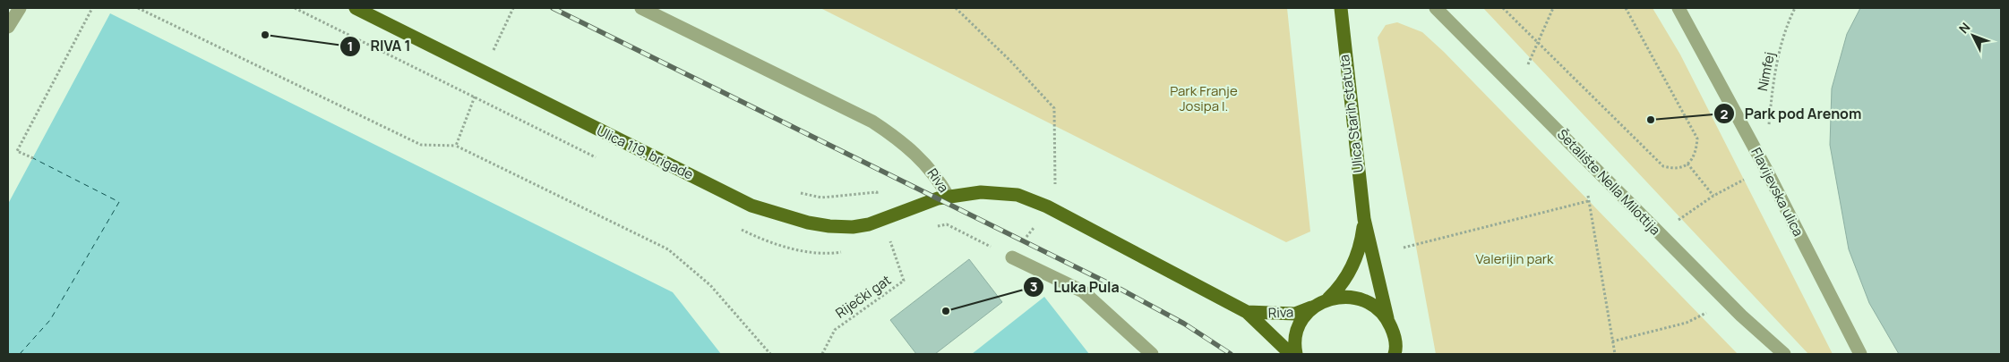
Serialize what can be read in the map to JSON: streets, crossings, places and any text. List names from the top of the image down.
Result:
{
  "streets": {
    "main road": ["Ulica Starih statuta", "Ulica 119. brigade", "Riva"],
    "street": ["Šetalište Nella Milottija", "Flavijevska ulica"],
    "path": ["Nimfej", "Riječki gat"]
  },
  "crossings": [
    ["Ulica 119. brigade", "Riva"]
  ],
  "parks": ["Park Franje Josipa I.", "Valerijin park"],
  "places": ["RIVA 1", "Park pod Arenom", "Luka Pula"],
  "north": "top left"
}
